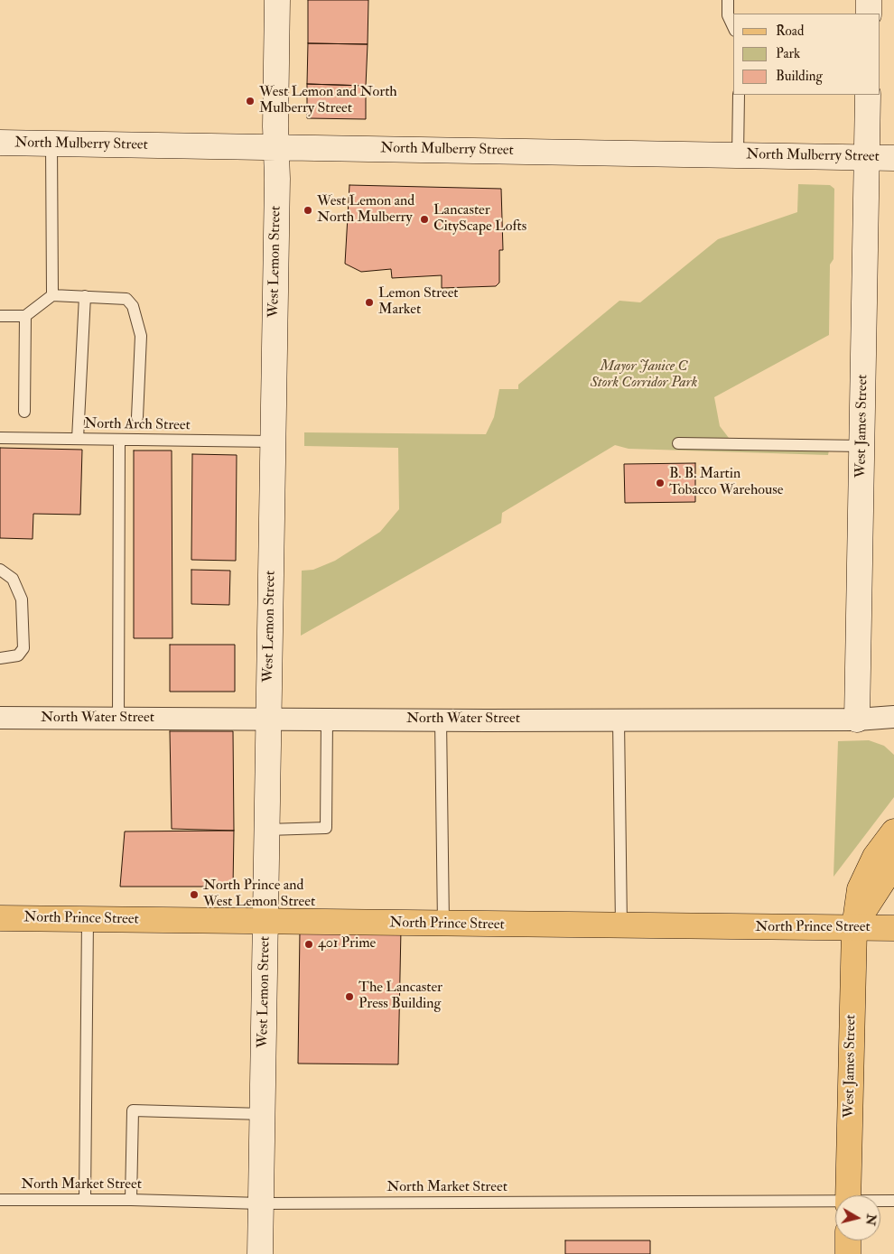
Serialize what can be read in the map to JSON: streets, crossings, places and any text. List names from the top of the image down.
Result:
{
  "streets": {
    "main road": ["West James Street", "North Prince Street"],
    "street": ["North Mulberry Street", "West Lemon Street", "North Water Street"],
    "lane": ["North Arch Street", "North Market Street"]
  },
  "crossings": [
    ["North Mulberry Street", "West Lemon Street"],
    ["North Mulberry Street", "West James Street"],
    ["West Lemon Street", "North Arch Street"],
    ["West Lemon Street", "North Water Street"],
    ["West Lemon Street", "North Prince Street"],
    ["West Lemon Street", "North Market Street"],
    ["West James Street", "North Water Street"],
    ["West James Street", "North Prince Street"]
  ],
  "parks": ["Mayor Janice C Stork Corridor Park"],
  "places": [
    "West Lemon and North Mulberry Street",
    "West Lemon and North Mulberry",
    "Lancaster CityScape Lofts",
    "Lemon Street Market",
    "B. B. Martin Tobacco Warehouse",
    "North Prince and West Lemon Street",
    "401 Prime",
    "The Lancaster Press Building"
  ],
  "legend": ["Road", "Park", "Building"],
  "north": "right"
}
